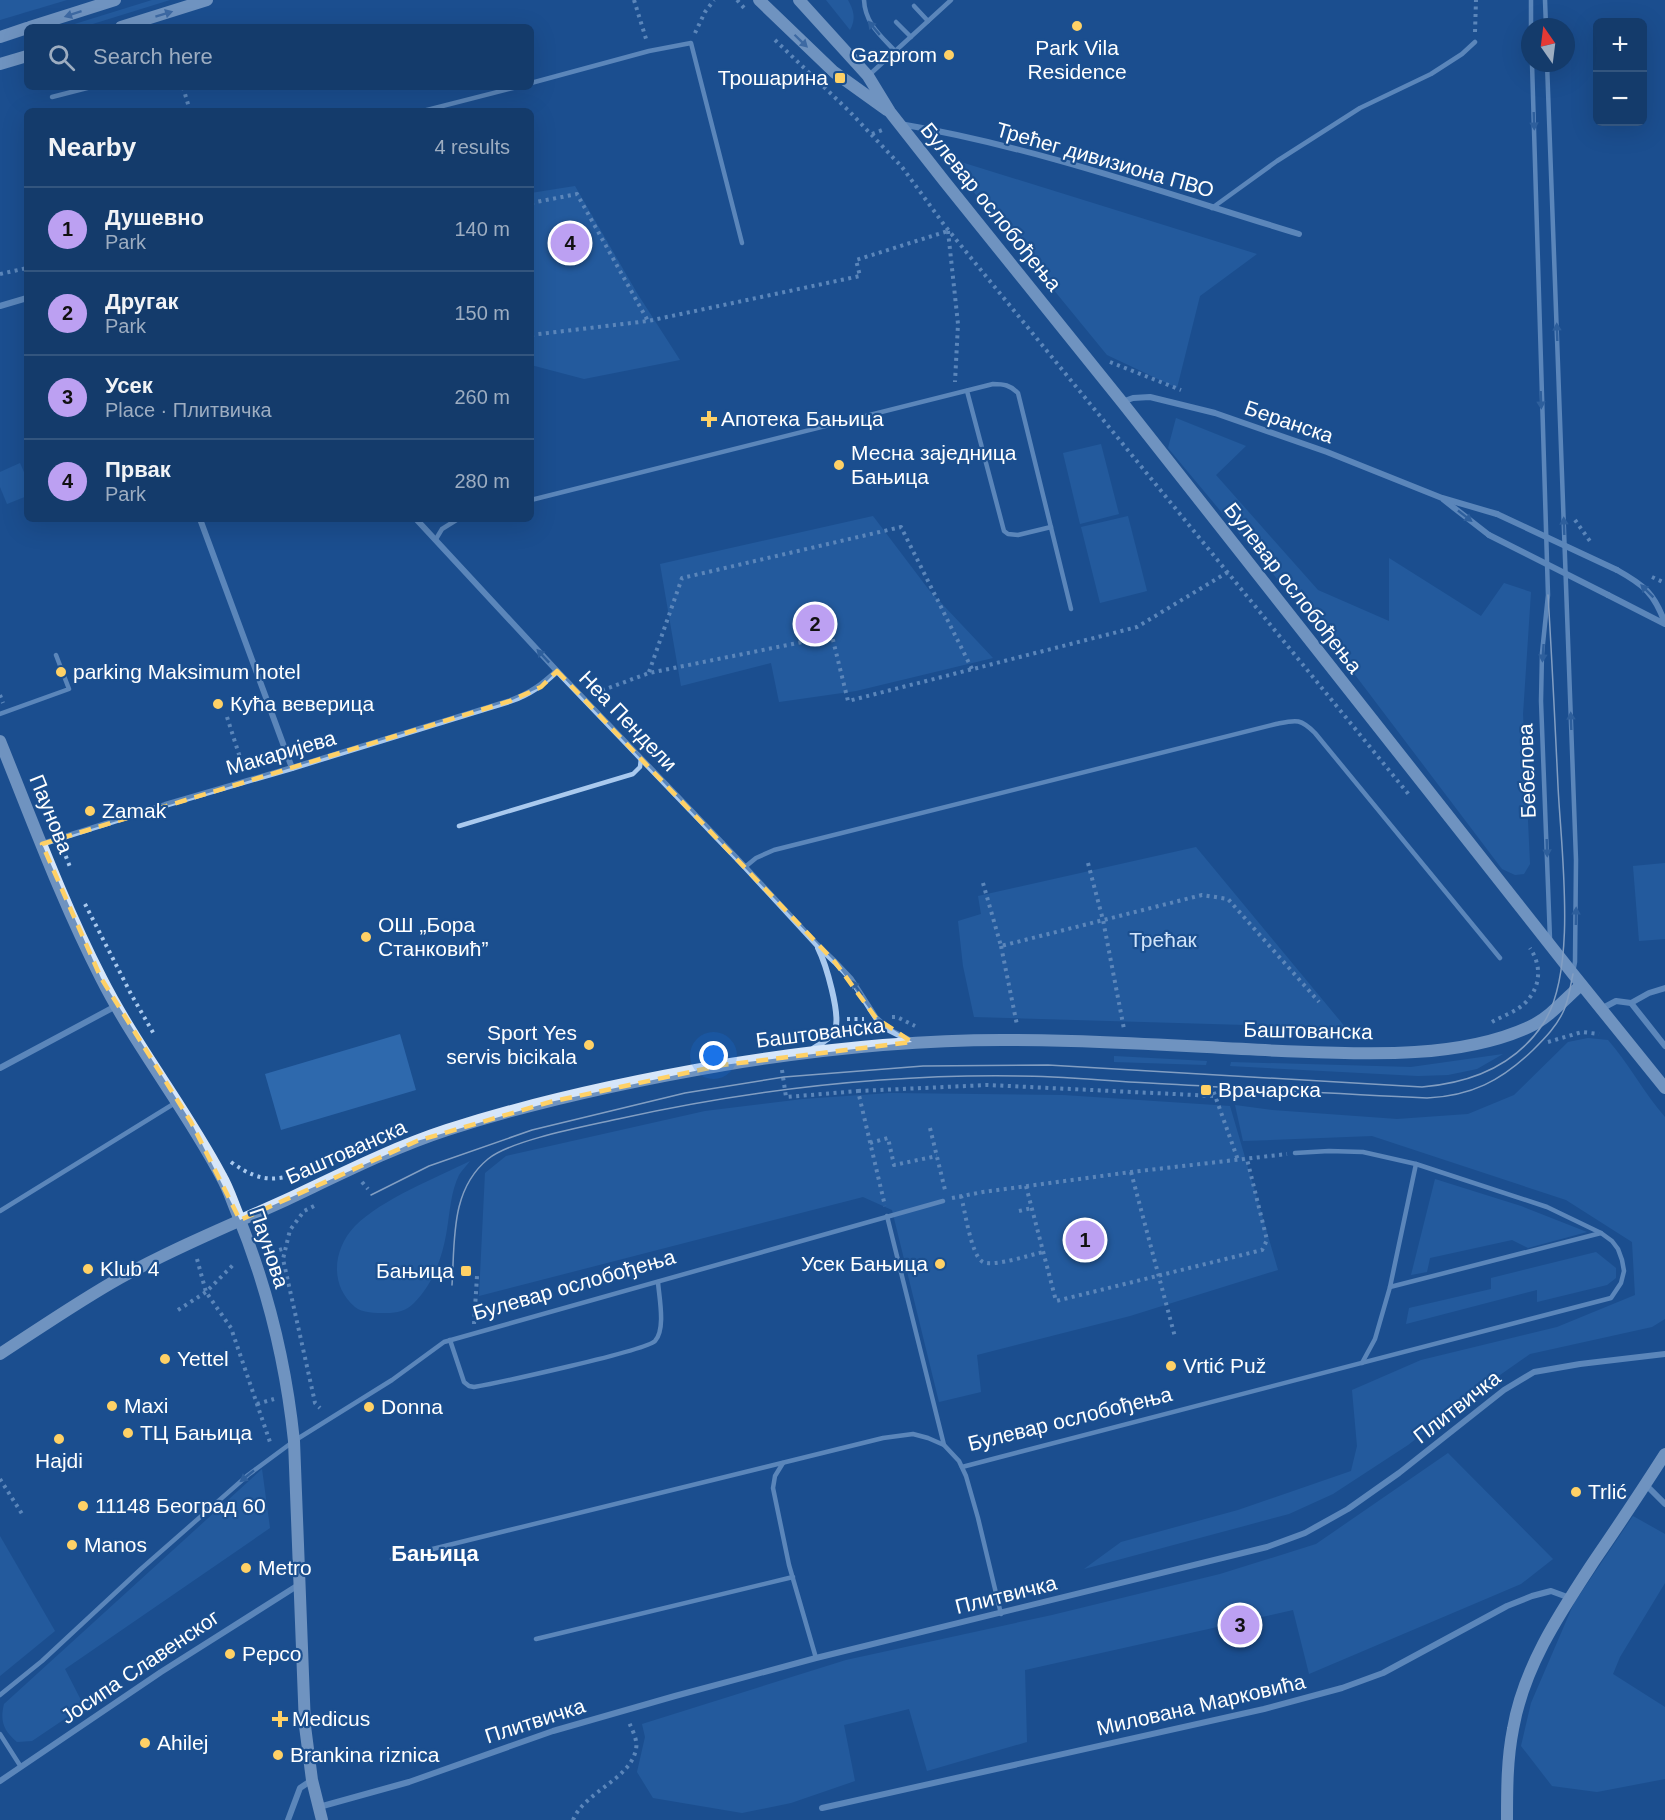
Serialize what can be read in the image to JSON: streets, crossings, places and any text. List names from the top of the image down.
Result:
{
  "streets": {
    "street": [
      "Трећег дивизиона ПВО",
      "Булевар ослобођења",
      "Беранска",
      "Неа Пендели",
      "Макаријева",
      "Паунова",
      "Баштованска",
      "Плитвичка",
      "Јосипа Славенског",
      "Милована Марковића"
    ],
    "lane": ["Бебелова"]
  },
  "crossings": [
    ["Трећег дивизиона ПВО", "Булевар ослобођења"],
    ["Булевар ослобођења", "Беранска"],
    ["Булевар ослобођења", "Бебелова"],
    ["Булевар ослобођења", "Паунова"],
    ["Булевар ослобођења", "Баштованска"],
    ["Булевар ослобођења", "Плитвичка"],
    ["Неа Пендели", "Макаријева"],
    ["Неа Пендели", "Баштованска"],
    ["Макаријева", "Паунова"],
    ["Паунова", "Баштованска"],
    ["Паунова", "Плитвичка"],
    ["Паунова", "Јосипа Славенског"]
  ],
  "one_way": ["Неа Пендели"],
  "districts": ["Бањица"],
  "parks": ["Трећак"],
  "places": {
    "other": [
      "Park Vila Residence",
      "Gazprom",
      "Месна заједница Бањица",
      "parking Maksimum hotel",
      "Кућа веверица",
      "Zamak",
      "ОШ „Бора Станковић”",
      "Sport Yes servis bicikala",
      "Усек Бањица",
      "Klub 4",
      "Yettel",
      "Vrtić Puž",
      "Maxi",
      "Donna",
      "ТЦ Бањица",
      "Hajdi",
      "Trlić",
      "11148 Београд 60",
      "Manos",
      "Metro",
      "Pepco",
      "Ahilej",
      "Brankina riznica"
    ],
    "transit": ["Трошарина", "Врачарска", "Бањица"],
    "health": ["Апотека Бањица", "Medicus"]
  },
  "north": "top",
  "page": {
    "map_buttons": ["+", "−"],
    "search": "Search here",
    "heading": ["Nearby", "4 results"],
    "list": [
      {
        "mark": "1",
        "name": "Душевно",
        "note": "Park",
        "value": "140 m"
      },
      {
        "mark": "2",
        "name": "Другак",
        "note": "Park",
        "value": "150 m"
      },
      {
        "mark": "3",
        "name": "Усек",
        "note": "Place · Плитвичка",
        "value": "260 m"
      },
      {
        "mark": "4",
        "name": "Првак",
        "note": "Park",
        "value": "280 m"
      }
    ],
    "pins": [
      "4",
      "2",
      "1",
      "3"
    ]
  }
}
